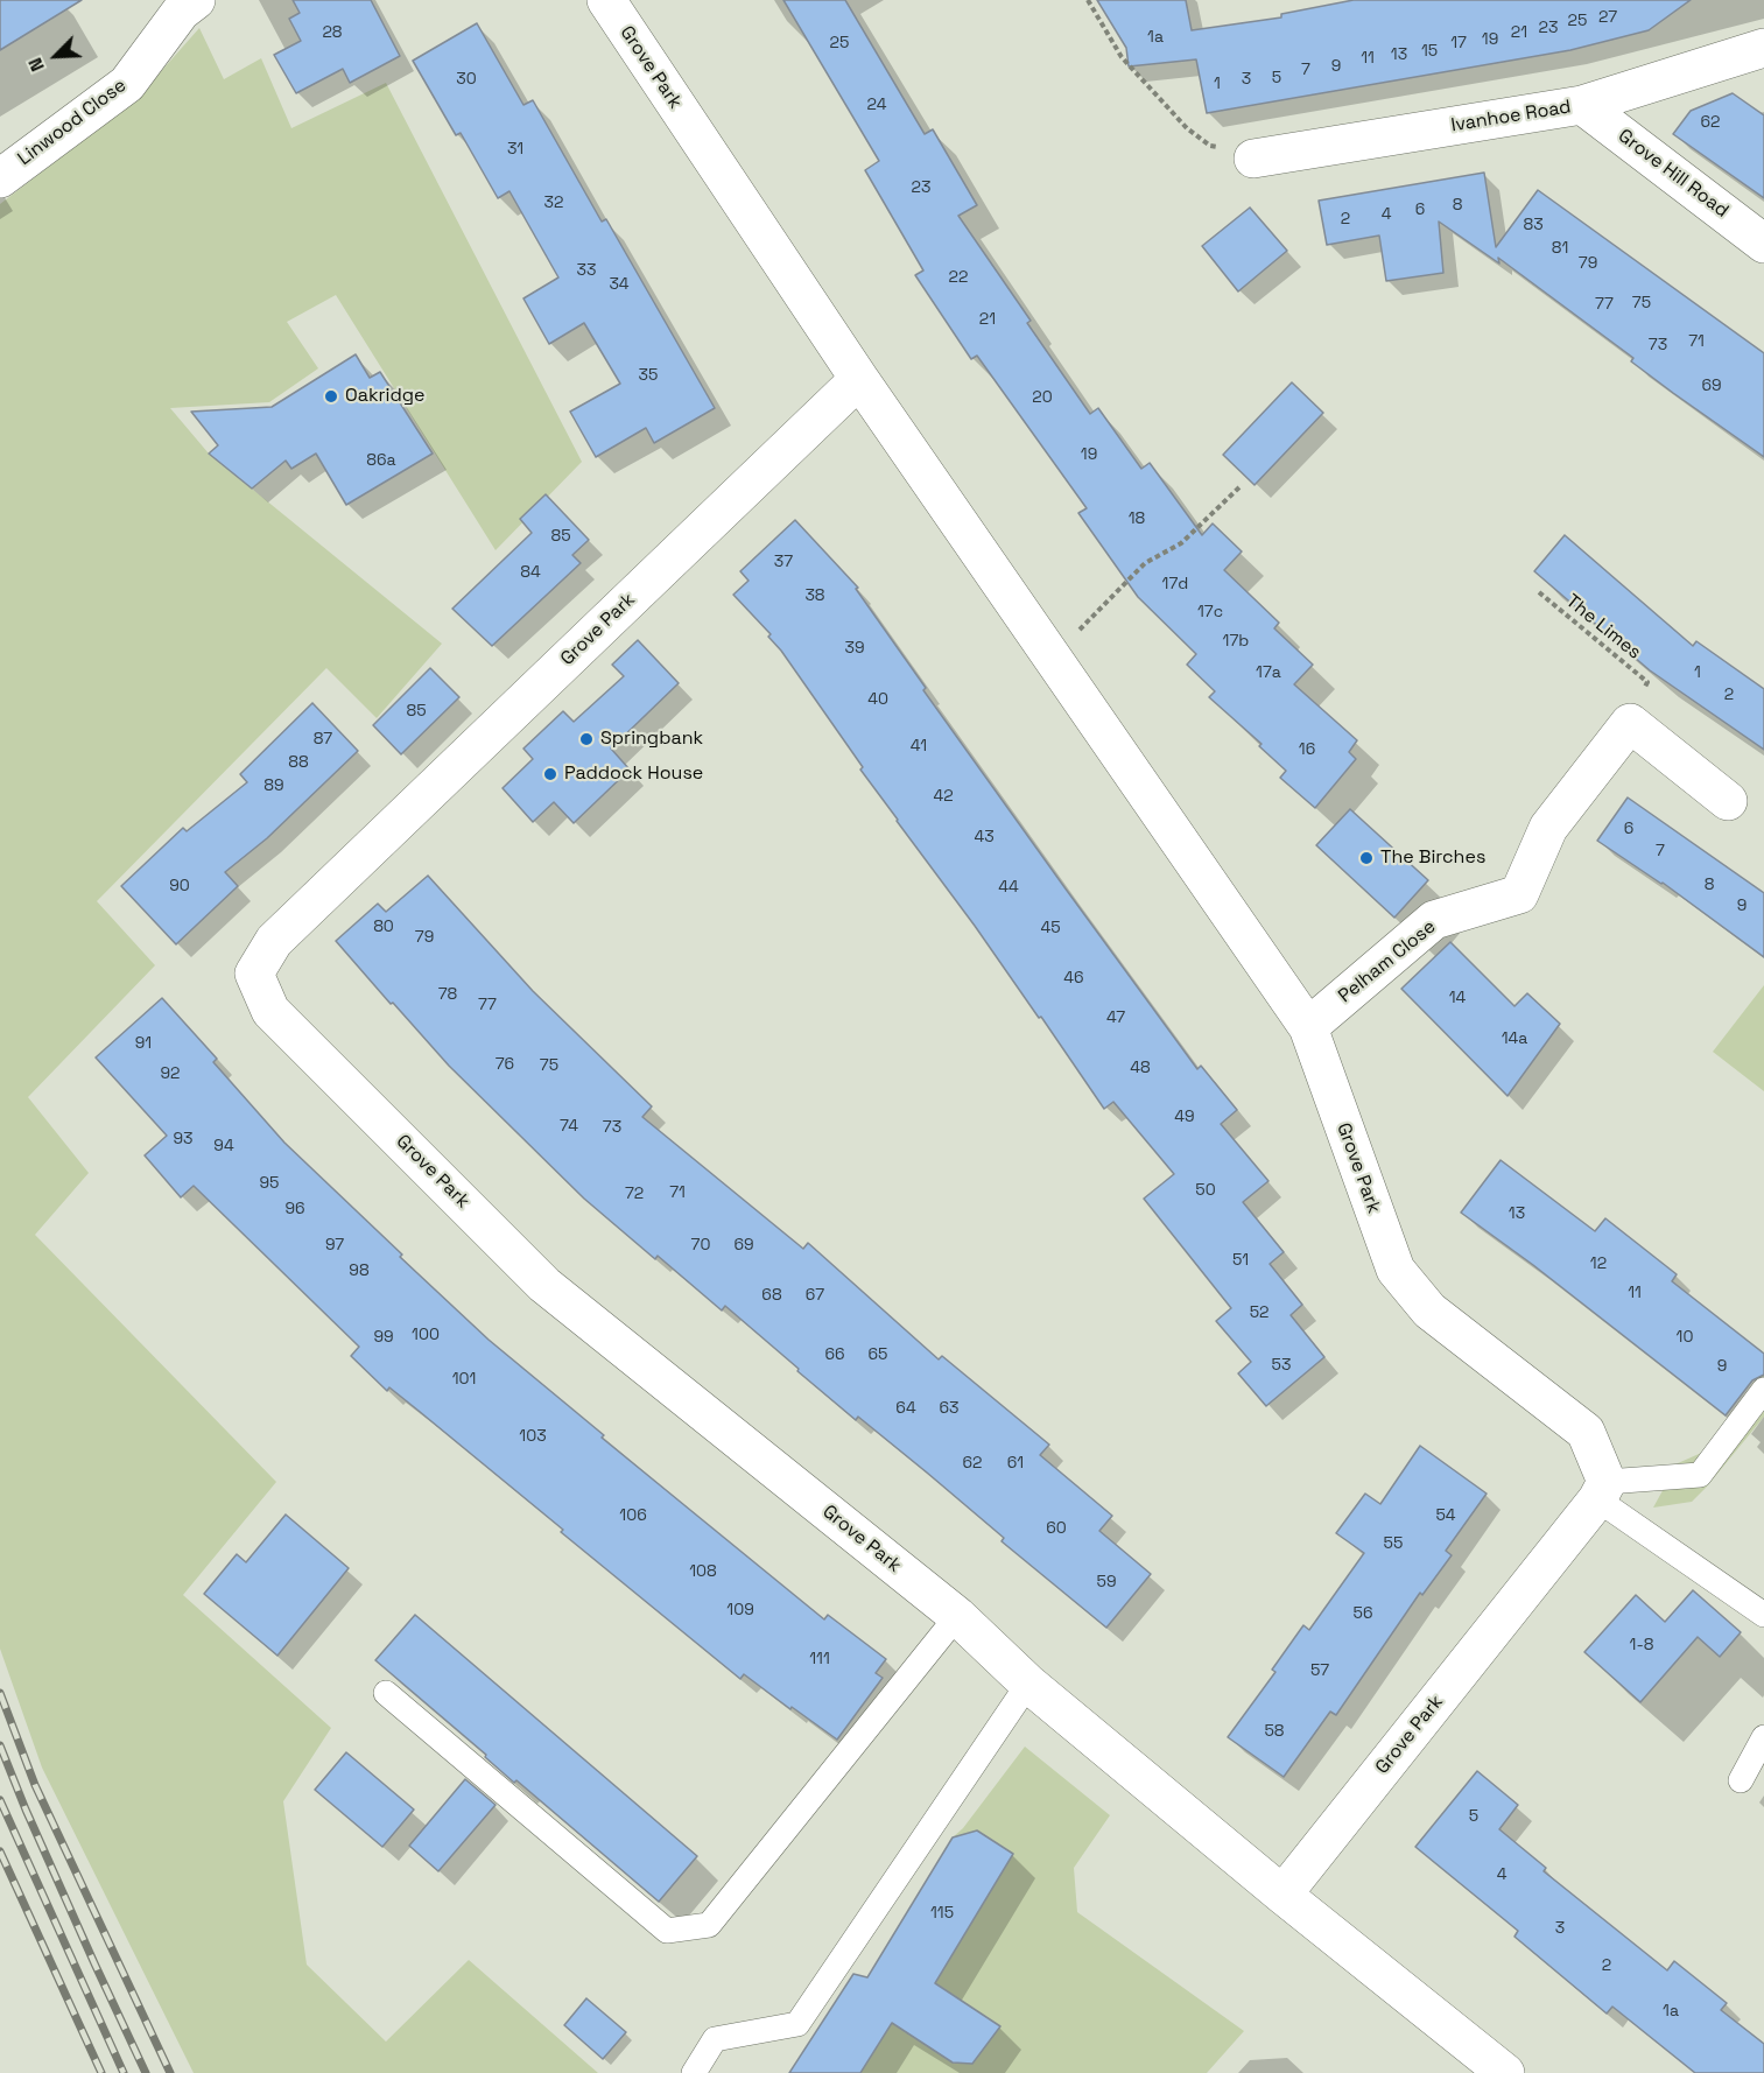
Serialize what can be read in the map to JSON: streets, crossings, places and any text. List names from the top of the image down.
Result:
{
  "streets": {
    "street": [
      "Grove Park",
      "Ivanhoe Road",
      "Linwood Close",
      "Grove Hill Road",
      "Pelham Close"
    ],
    "path": ["The Limes"]
  },
  "crossings": [
    ["Grove Park", "Pelham Close"],
    ["Ivanhoe Road", "Grove Hill Road"],
    ["The Limes", "Pelham Close"]
  ],
  "places": [
    "Oakridge",
    "Springbank",
    "Paddock House",
    "The Birches"
  ],
  "house_numbers": [
    "27",
    "25",
    "23",
    "28",
    "21",
    "1a",
    "19",
    "25",
    "17",
    "15",
    "13",
    "11",
    "9",
    "7",
    "5",
    "30",
    "3",
    "1",
    "24",
    "62",
    "31",
    "23",
    "32",
    "8",
    "6",
    "4",
    "2",
    "83",
    "81",
    "79",
    "33",
    "22",
    "34",
    "75",
    "77",
    "21",
    "71",
    "73",
    "35",
    "69",
    "20",
    "19",
    "86a",
    "18",
    "85",
    "37",
    "84",
    "17d",
    "38",
    "17c",
    "17b",
    "39",
    "17a",
    "1",
    "2",
    "40",
    "85",
    "87",
    "41",
    "16",
    "88",
    "89",
    "42",
    "6",
    "43",
    "7",
    "8",
    "90",
    "44",
    "9",
    "80",
    "45",
    "79",
    "46",
    "78",
    "14",
    "77",
    "47",
    "14a",
    "91",
    "76",
    "75",
    "48",
    "92",
    "49",
    "74",
    "73",
    "93",
    "94",
    "95",
    "50",
    "71",
    "72",
    "96",
    "13",
    "97",
    "70",
    "69",
    "51",
    "12",
    "98",
    "11",
    "68",
    "67",
    "52",
    "100",
    "99",
    "10",
    "66",
    "65",
    "53",
    "9",
    "101",
    "64",
    "63",
    "103",
    "62",
    "61",
    "106",
    "54",
    "60",
    "55",
    "108",
    "59",
    "109",
    "56",
    "1-8",
    "111",
    "57",
    "58",
    "5",
    "4",
    "115",
    "3",
    "2",
    "1a"
  ],
  "north": "bottom left"
}
